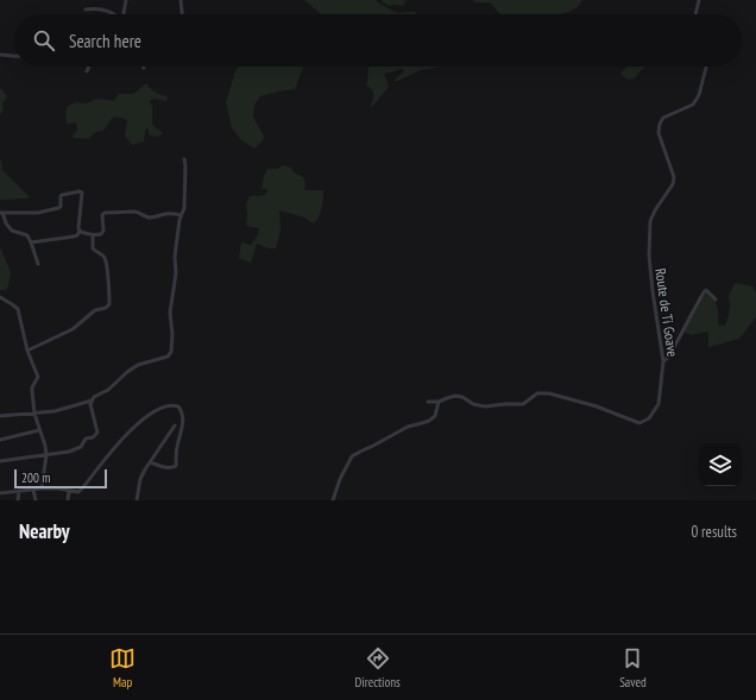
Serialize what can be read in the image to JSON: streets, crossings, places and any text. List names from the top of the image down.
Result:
{
  "streets": {
    "street": ["Route de Ti Goave"]
  },
  "scale_bar": "200 m",
  "page": {
    "search": "Search here",
    "scale": "200 m",
    "heading": ["Nearby", "0 results"],
    "nav": ["Map", "Directions", "Saved"]
  }
}
